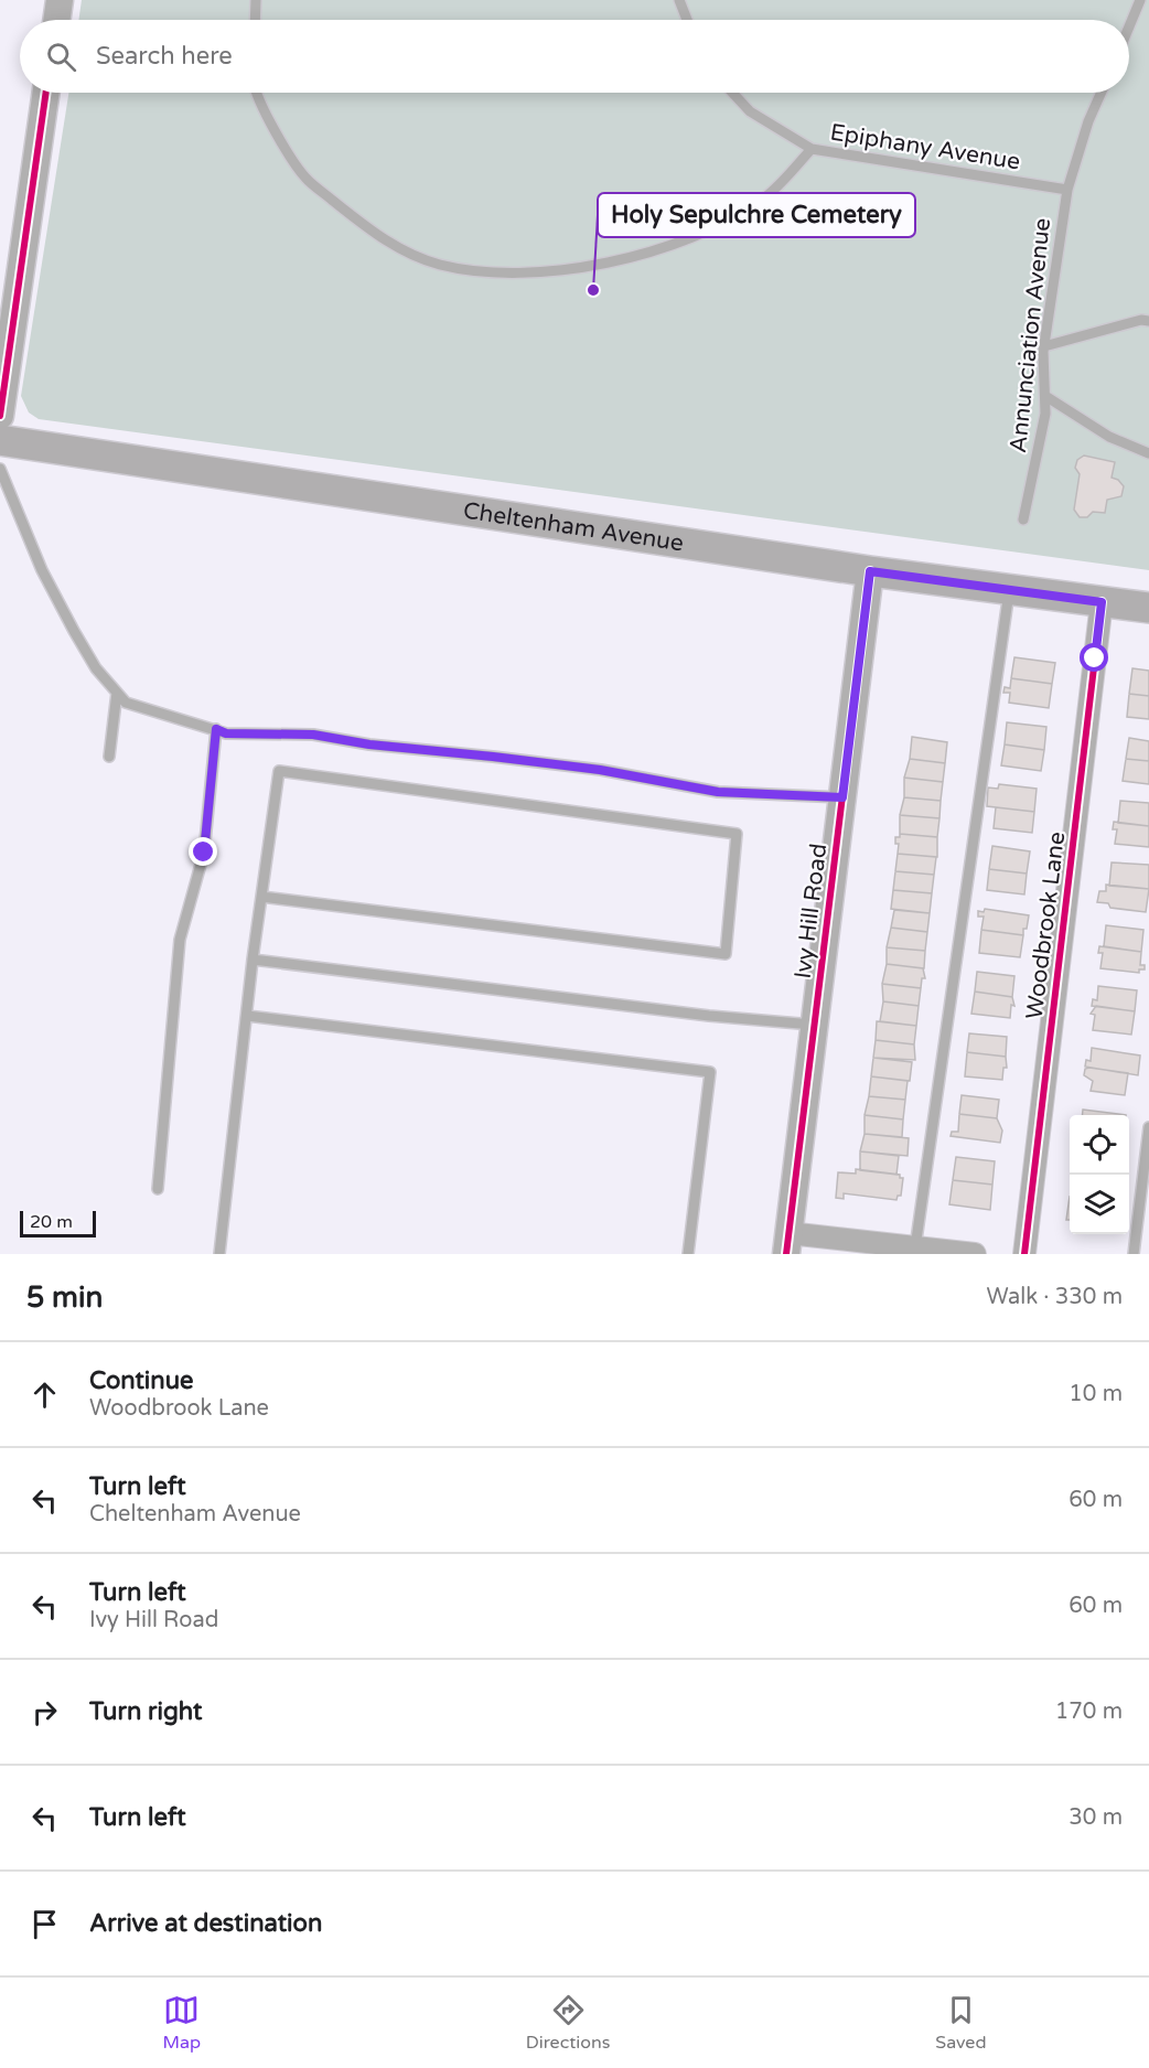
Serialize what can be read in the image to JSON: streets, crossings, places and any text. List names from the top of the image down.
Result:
{
  "streets": {
    "main road": ["Cheltenham Avenue"],
    "street": ["Ivy Hill Road", "Woodbrook Lane"],
    "lane": ["Epiphany Avenue", "Annunciation Avenue"]
  },
  "crossings": [
    ["Epiphany Avenue", "Annunciation Avenue"],
    ["Cheltenham Avenue", "Ivy Hill Road"],
    ["Cheltenham Avenue", "Woodbrook Lane"]
  ],
  "places": ["Holy Sepulchre Cemetery"],
  "scale_bar": "20 m",
  "page": {
    "search": "Search here",
    "scale": "20 m",
    "heading": ["5 min", "Walk · 330 m"],
    "list": [
      ["Continue", "Woodbrook Lane", "10 m"],
      ["Turn left", "Cheltenham Avenue", "60 m"],
      ["Turn left", "Ivy Hill Road", "60 m"],
      ["Turn right", "170 m"],
      ["Turn left", "30 m"],
      "Arrive at destination"
    ],
    "nav": ["Map", "Directions", "Saved"]
  }
}
